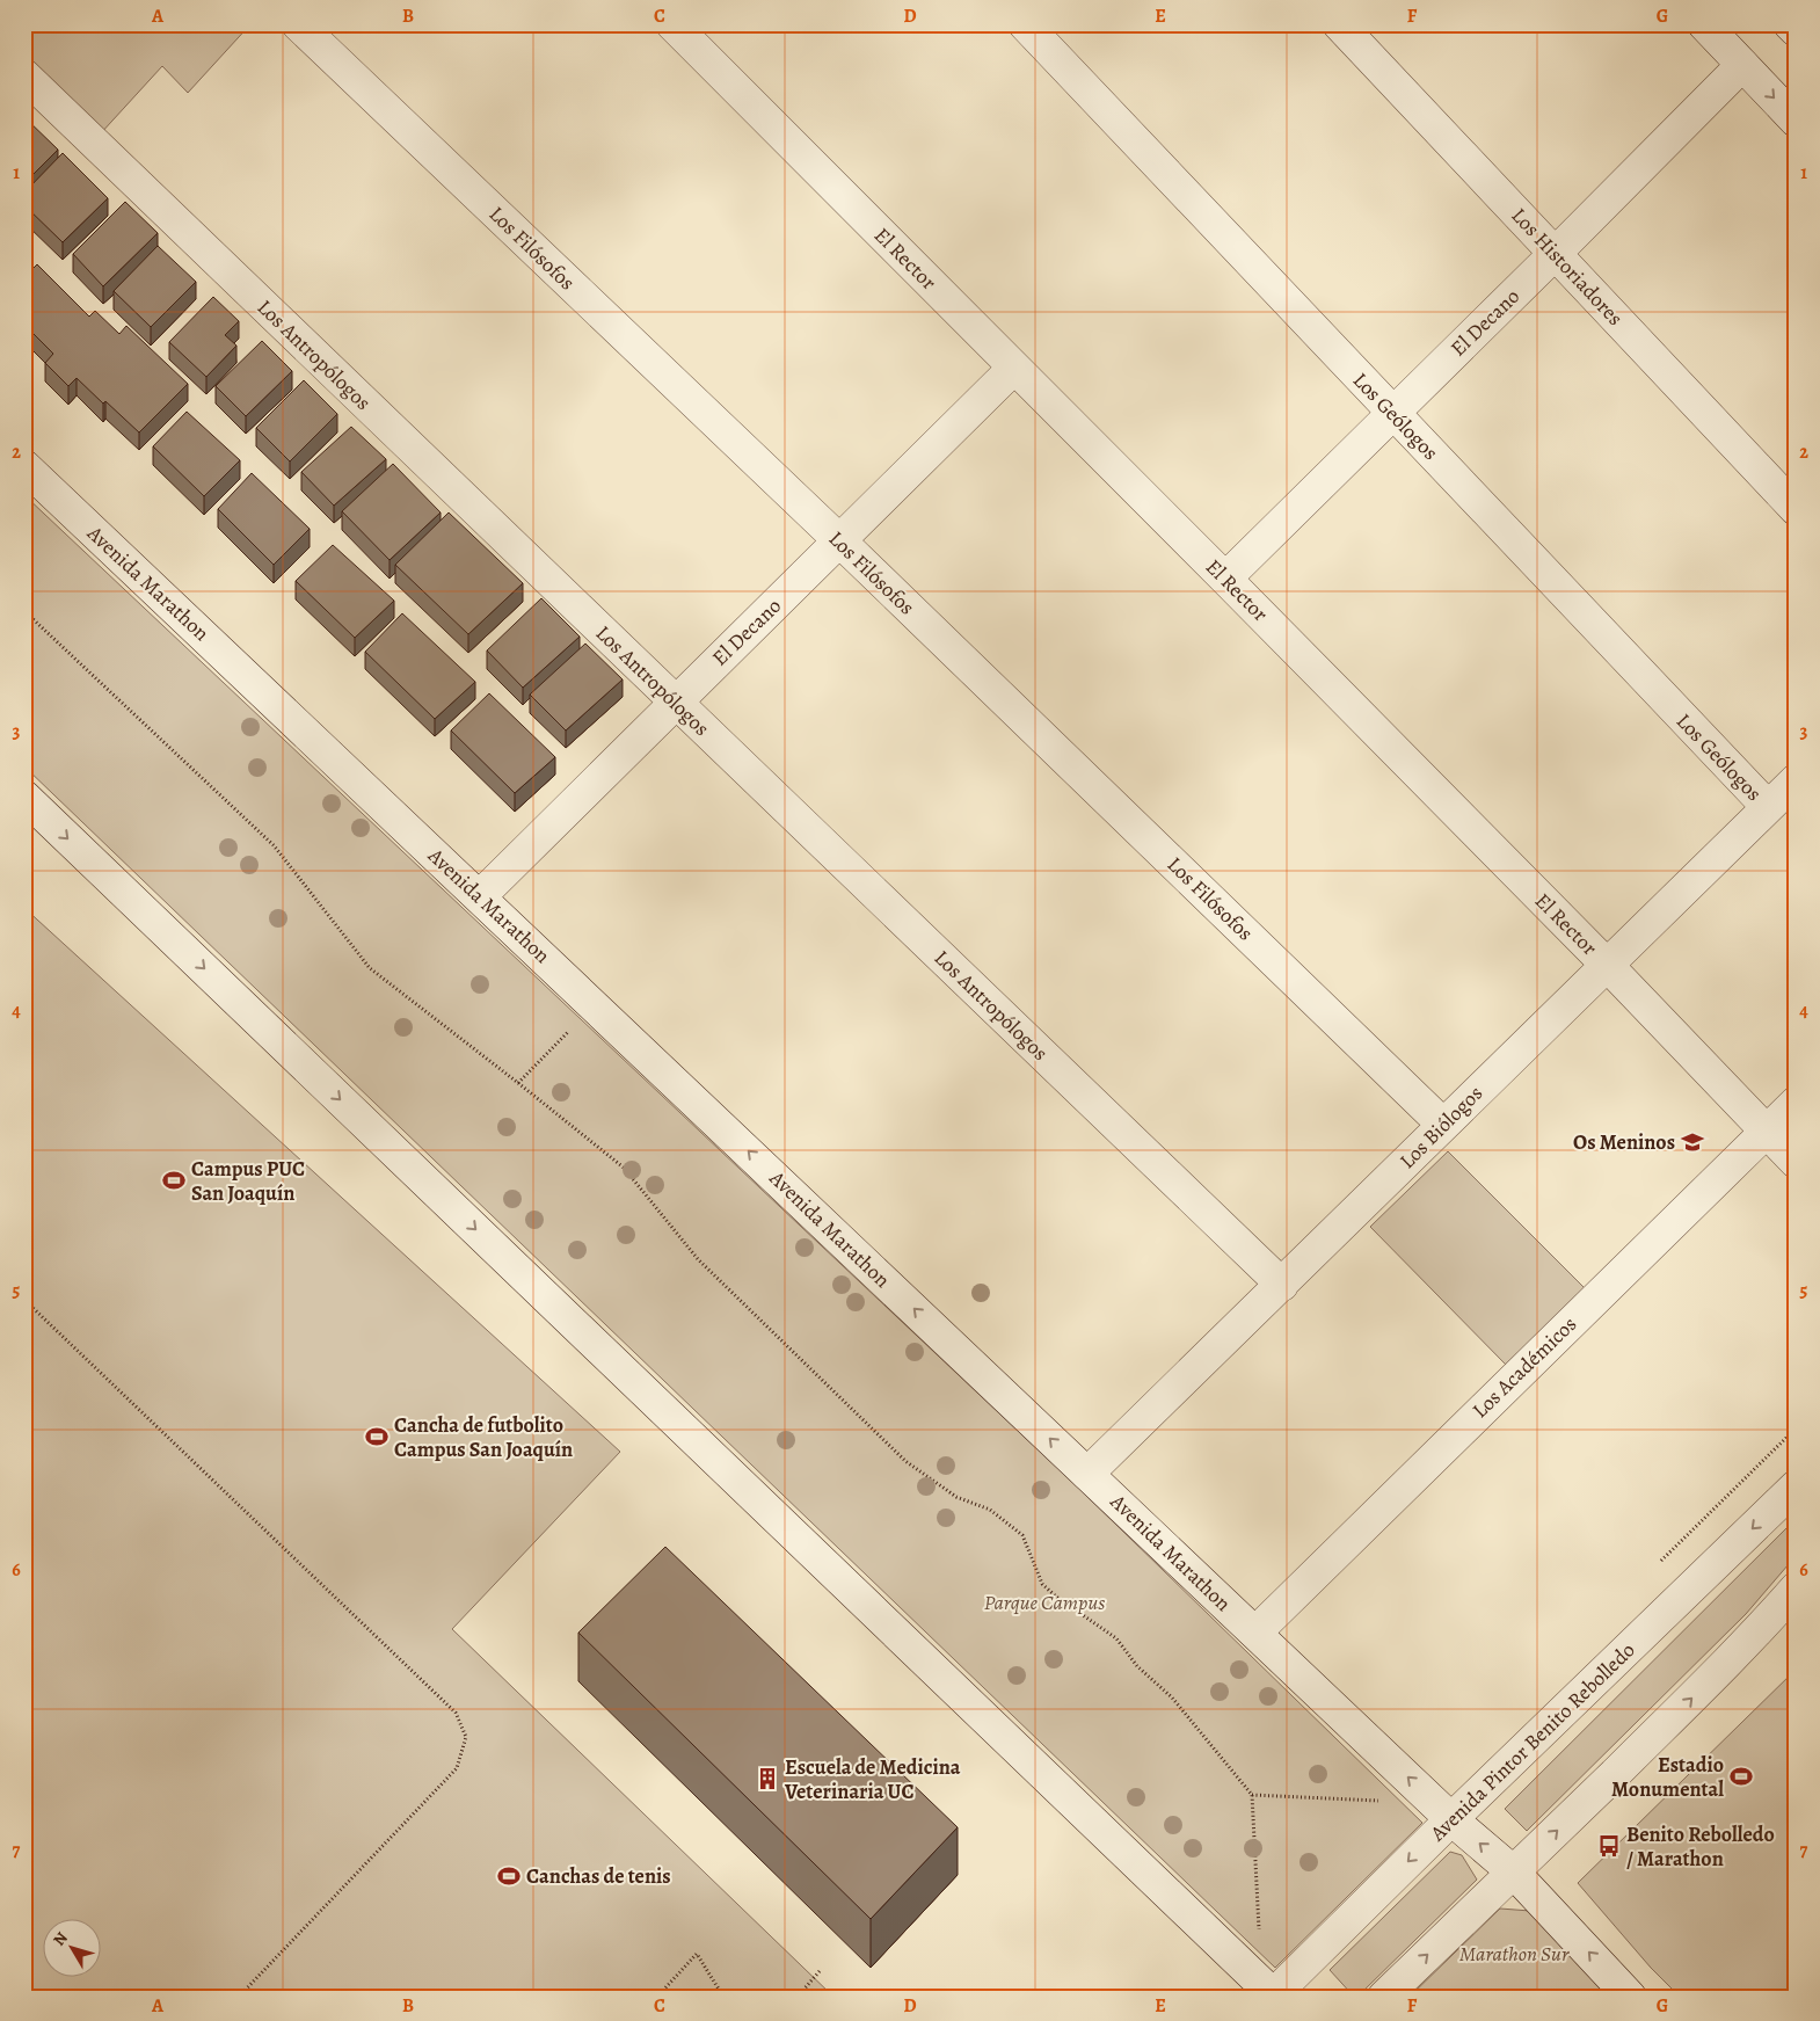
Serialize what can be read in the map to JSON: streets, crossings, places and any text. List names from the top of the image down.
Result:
{
  "streets": {
    "street": [
      "Los Filósofos",
      "El Rector",
      "Los Historiadores",
      "El Decano",
      "Los Antropólogos",
      "Los Geólogos",
      "Avenida Marathon",
      "Los Biólogos",
      "Los Académicos",
      "Avenida Pintor Benito Rebolledo"
    ]
  },
  "crossings": [
    ["Los Filósofos", "El Decano"],
    ["Los Filósofos", "Los Biólogos"],
    ["El Rector", "El Decano"],
    ["El Rector", "Los Biólogos"],
    ["El Rector", "Los Académicos"],
    ["Los Historiadores", "El Decano"],
    ["El Decano", "Los Antropólogos"],
    ["El Decano", "Los Geólogos"],
    ["El Decano", "Avenida Marathon"],
    ["Los Antropólogos", "Los Biólogos"],
    ["Los Geólogos", "Los Biólogos"],
    ["Avenida Marathon", "Los Biólogos"],
    ["Avenida Marathon", "Los Académicos"],
    ["Avenida Marathon", "Avenida Pintor Benito Rebolledo"]
  ],
  "parks": ["Parque Campus", "Marathon Sur"],
  "places": {
    "school or university": ["Os Meninos"],
    "sports": [
      "Campus PUC San Joaquín",
      "Cancha de futbolito Campus San Joaquín",
      "Estadio Monumental",
      "Canchas de tenis"
    ],
    "building": ["Escuela de Medicina Veterinaria UC"],
    "bus stop": ["Benito Rebolledo / Marathon"]
  },
  "north": "top left",
  "grid": {
    "columns": [
      "A",
      "B",
      "C",
      "D",
      "E",
      "F",
      "G"
    ],
    "rows": [
      "1",
      "2",
      "3",
      "4",
      "5",
      "6",
      "7"
    ]
  }
}
